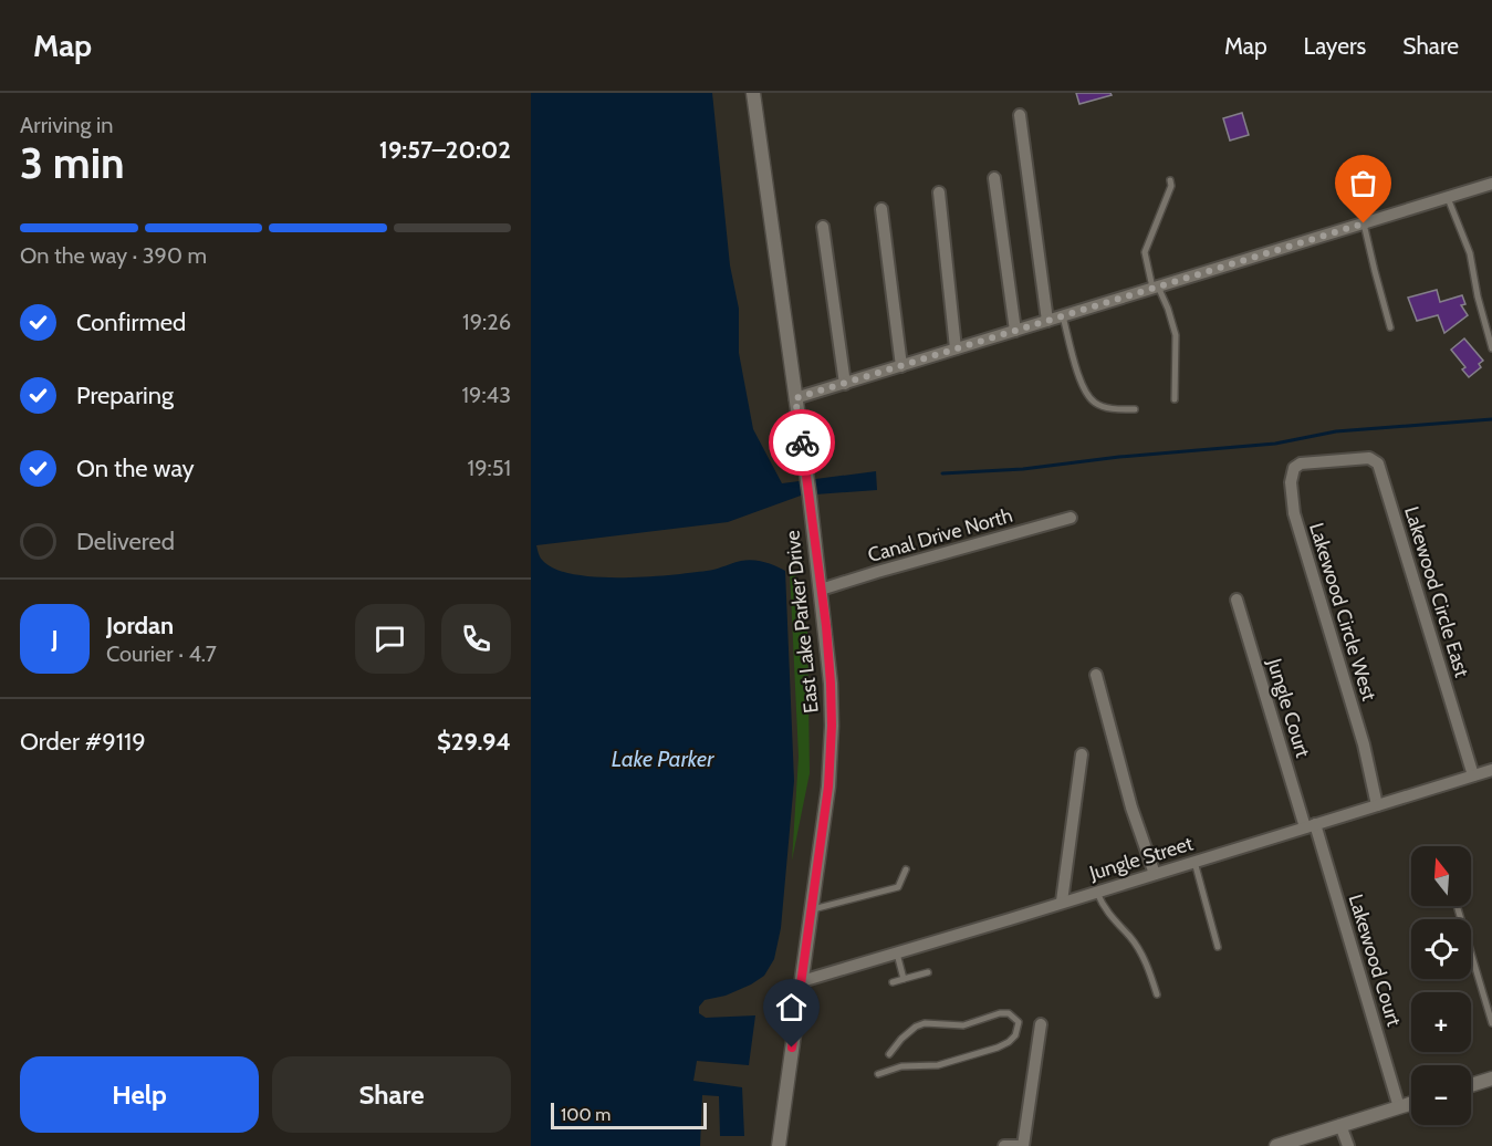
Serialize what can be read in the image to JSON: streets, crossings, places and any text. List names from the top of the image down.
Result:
{
  "streets": {
    "street": [
      "Canal Drive North",
      "Lakewood Circle East",
      "Lakewood Circle West",
      "East Lake Parker Drive",
      "Jungle Court",
      "Jungle Street",
      "Lakewood Court"
    ]
  },
  "crossings": [
    ["Canal Drive North", "East Lake Parker Drive"],
    ["Lakewood Circle East", "Lakewood Circle West"],
    ["Lakewood Circle East", "Jungle Street"],
    ["Lakewood Circle West", "Jungle Street"],
    ["East Lake Parker Drive", "Jungle Street"],
    ["Jungle Court", "Jungle Street"],
    ["Jungle Court", "Lakewood Court"],
    ["Jungle Street", "Lakewood Court"]
  ],
  "water": ["Lake Parker"],
  "scale_bar": "100 m",
  "north": "top",
  "page": {
    "header": "Map",
    "nav": ["Map", "Layers", "Share"],
    "heading": ["3 min", "Arriving in", "19:57–20:02"],
    "panel": [
      "Jordan",
      "Courier · 4.7",
      "Order #9119",
      "$29.94"
    ],
    "bar": "On the way · 390 m",
    "list": [
      ["Confirmed", "19:26"],
      ["Preparing", "19:43"],
      ["On the way", "19:51"],
      "Delivered"
    ],
    "round": "J",
    "map_buttons": ["+", "−"],
    "buttons": ["Help", "Share"],
    "scale": "100 m"
  }
}
